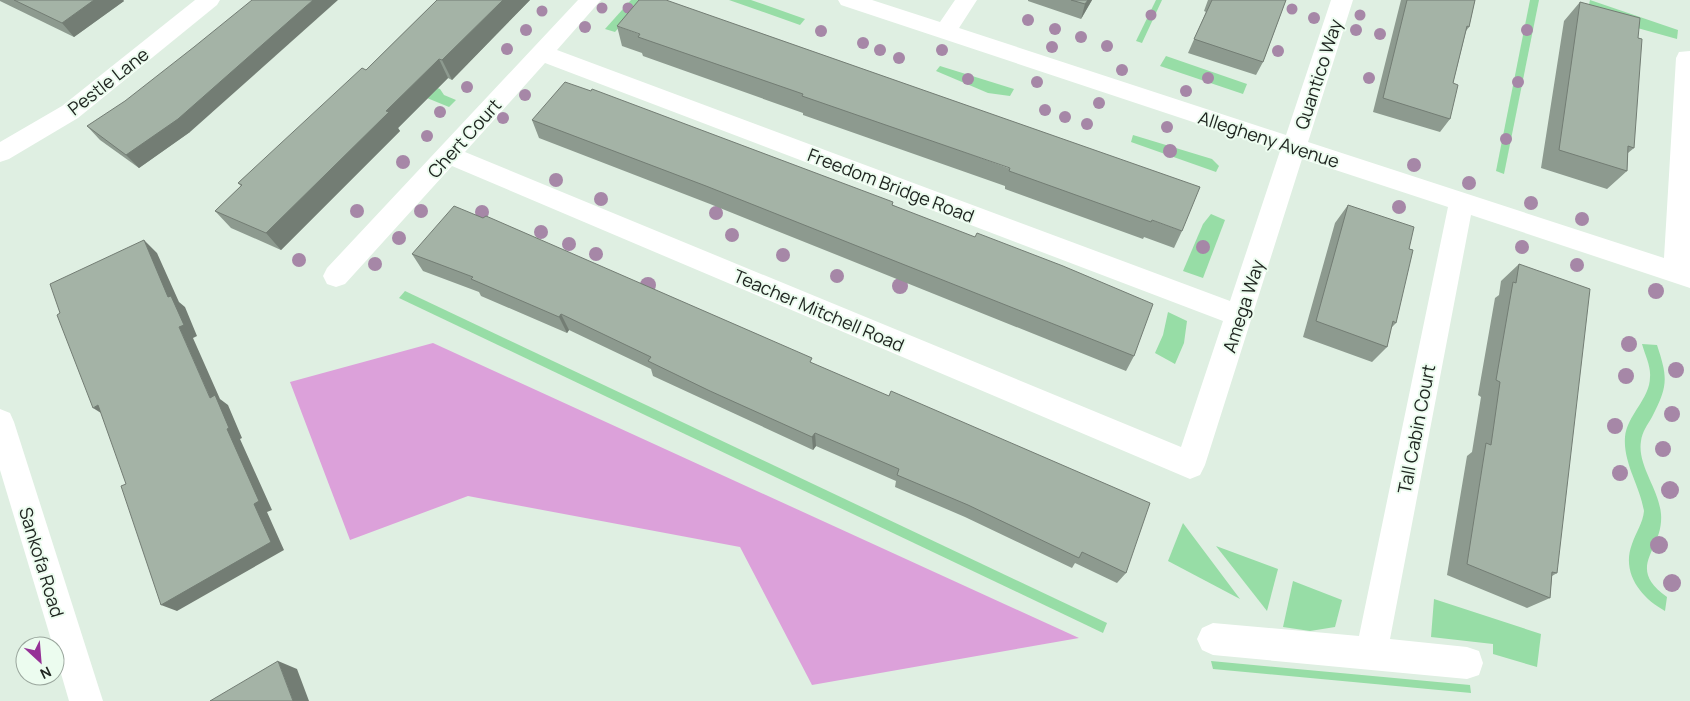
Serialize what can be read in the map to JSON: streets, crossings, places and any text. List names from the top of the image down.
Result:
{
  "streets": {
    "street": [
      "Quantico Way",
      "Pestle Lane",
      "Chert Court",
      "Allegheny Avenue",
      "Freedom Bridge Road",
      "Amega Way",
      "Teacher Mitchell Road",
      "Tall Cabin Court",
      "Sankofa Road"
    ]
  },
  "crossings": [
    ["Quantico Way", "Allegheny Avenue"],
    ["Quantico Way", "Amega Way"],
    ["Chert Court", "Freedom Bridge Road"],
    ["Chert Court", "Teacher Mitchell Road"],
    ["Allegheny Avenue", "Amega Way"],
    ["Allegheny Avenue", "Tall Cabin Court"],
    ["Freedom Bridge Road", "Amega Way"],
    ["Amega Way", "Teacher Mitchell Road"]
  ],
  "north": "bottom right"
}
